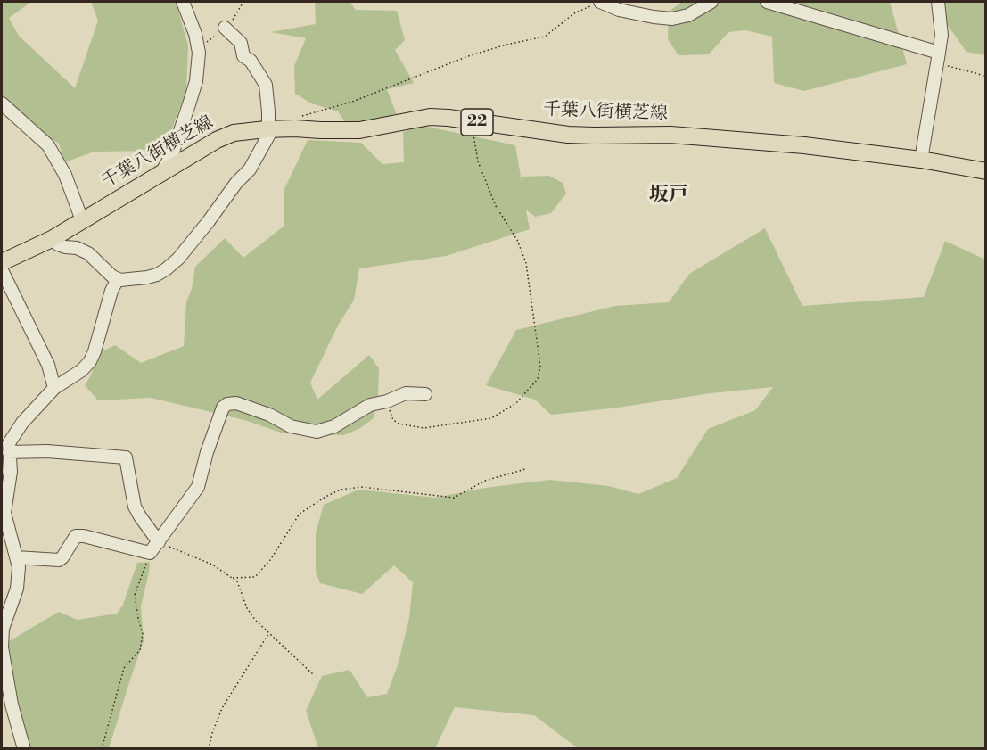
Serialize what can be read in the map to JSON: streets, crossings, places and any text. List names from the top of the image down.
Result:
{
  "streets": {
    "main road": ["千葉八街横芝線", "22"]
  },
  "districts": ["坂戸"]
}
